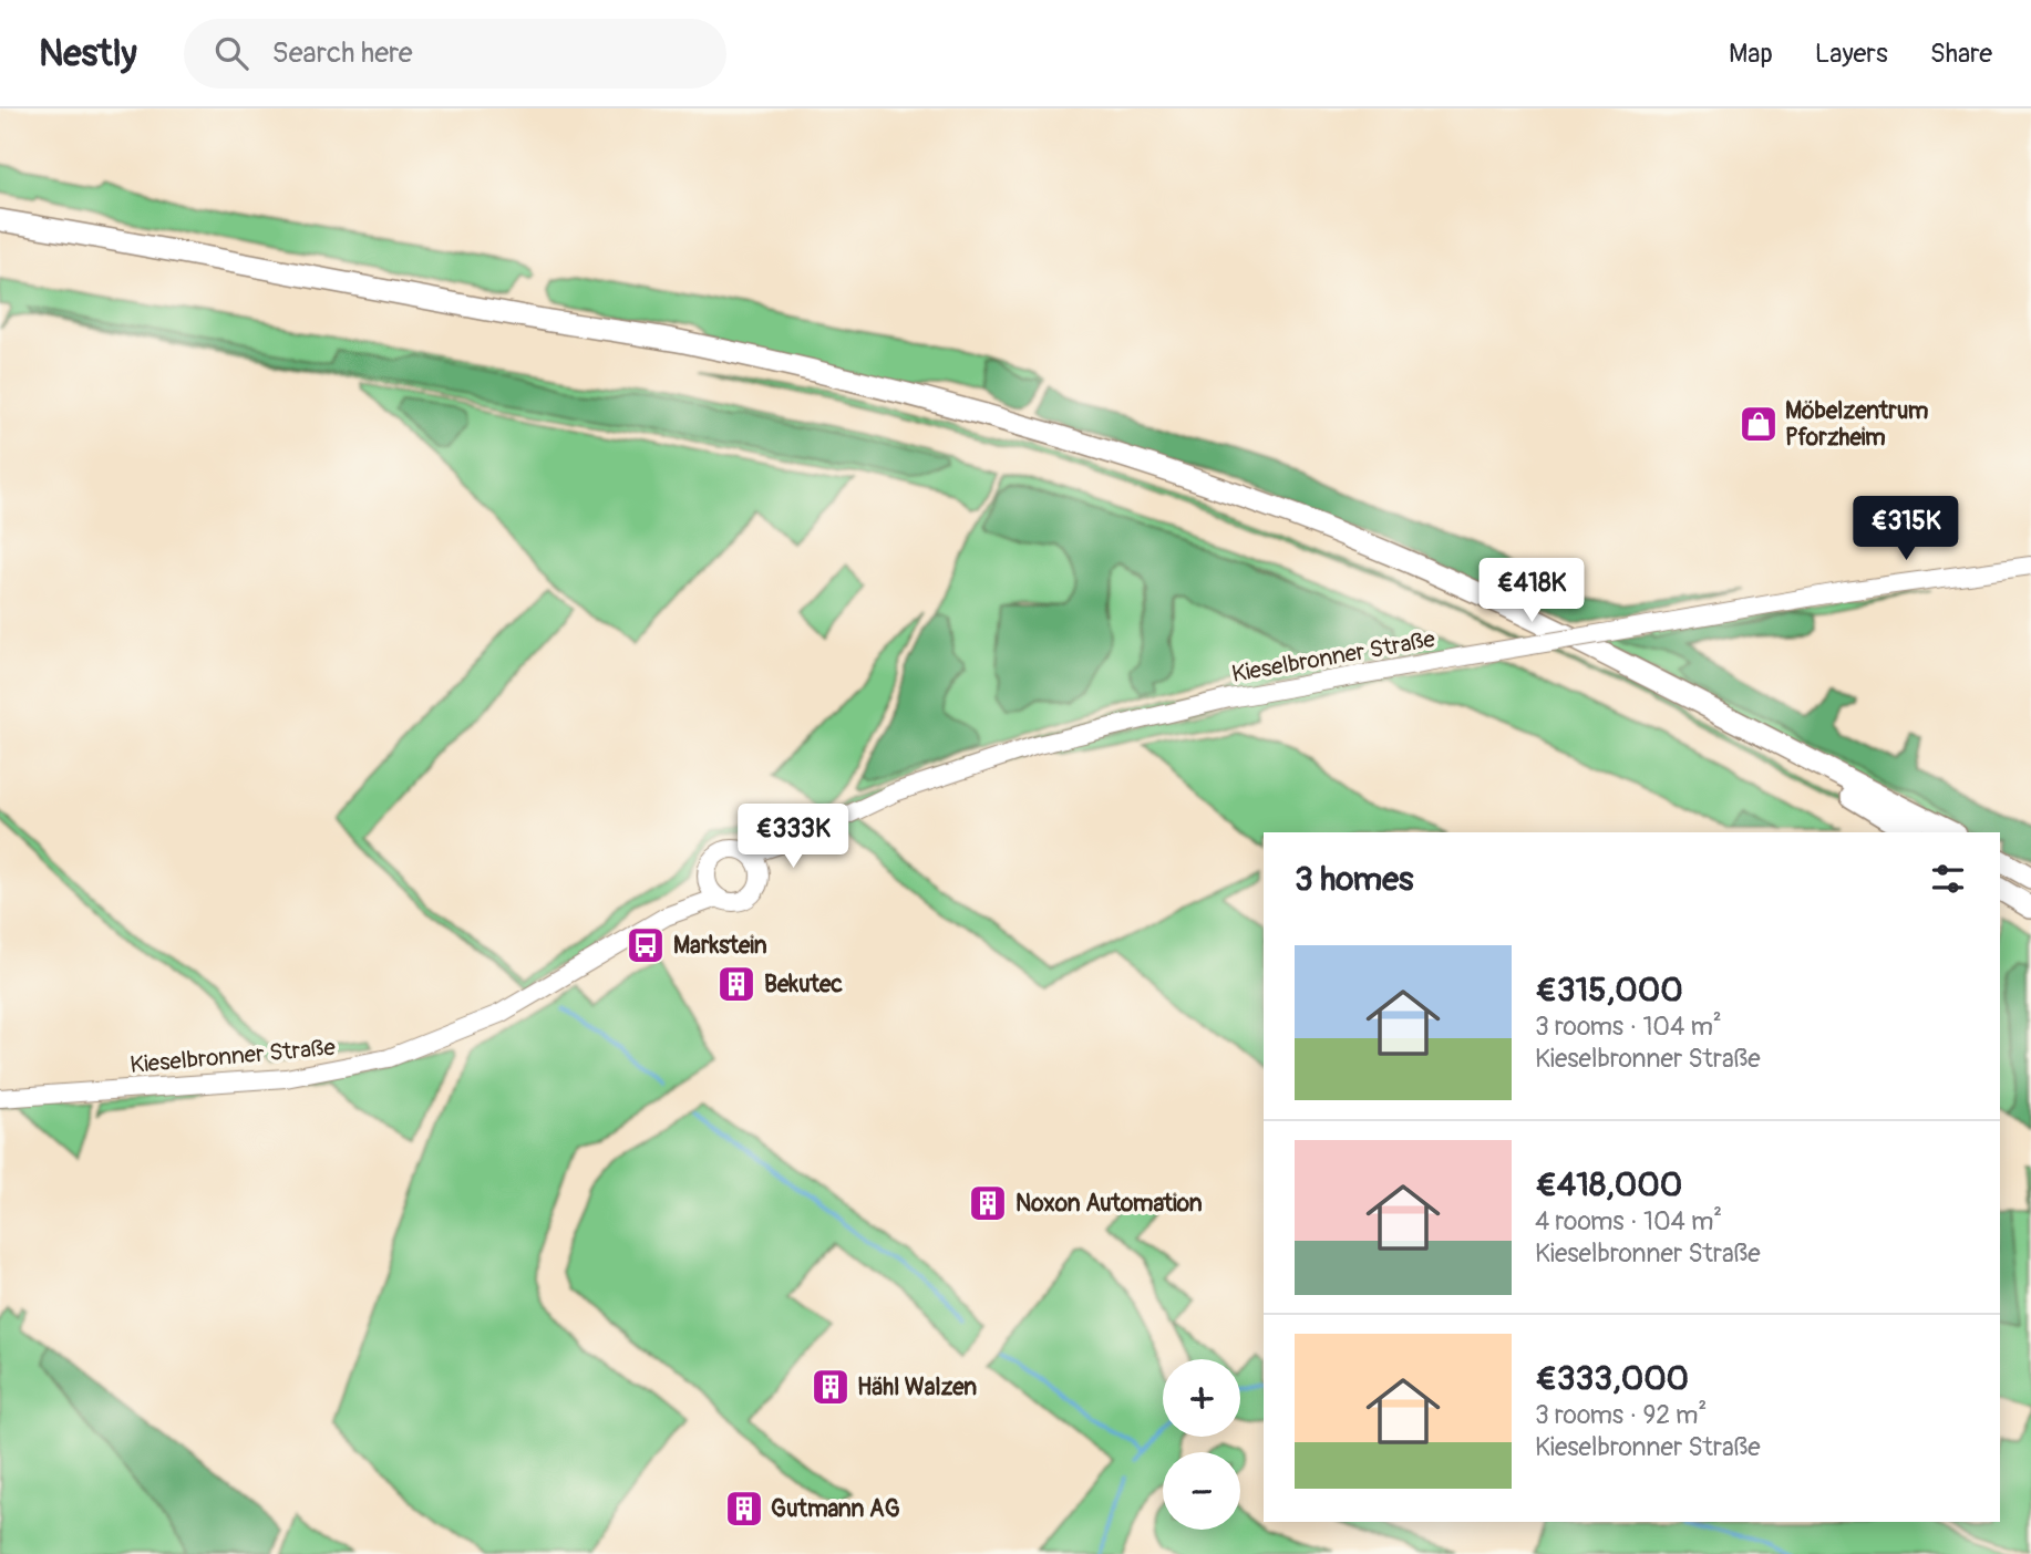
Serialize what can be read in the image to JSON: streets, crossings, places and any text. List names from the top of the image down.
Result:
{
  "streets": {
    "street": ["Kieselbronner Straße"]
  },
  "places": {
    "shop": ["Möbelzentrum Pforzheim"],
    "bus stop": ["Markstein"],
    "building": [
      "Bekutec",
      "Noxon Automation",
      "Hähl Walzen",
      "Gutmann AG"
    ]
  },
  "page": {
    "header": "Nestly",
    "search": "Search here",
    "nav": ["Map", "Layers", "Share"],
    "price": ["€315K", "€418K", "€333K"],
    "heading": "3 homes",
    "list": [
      {
        "name": "€315,000",
        "note": "3 rooms · 104 m² · Kieselbronner Straße"
      },
      {
        "name": "€418,000",
        "note": "4 rooms · 104 m² · Kieselbronner Straße"
      },
      {
        "name": "€333,000",
        "note": "3 rooms · 92 m² · Kieselbronner Straße"
      }
    ],
    "map_buttons": ["+", "−"]
  }
}
